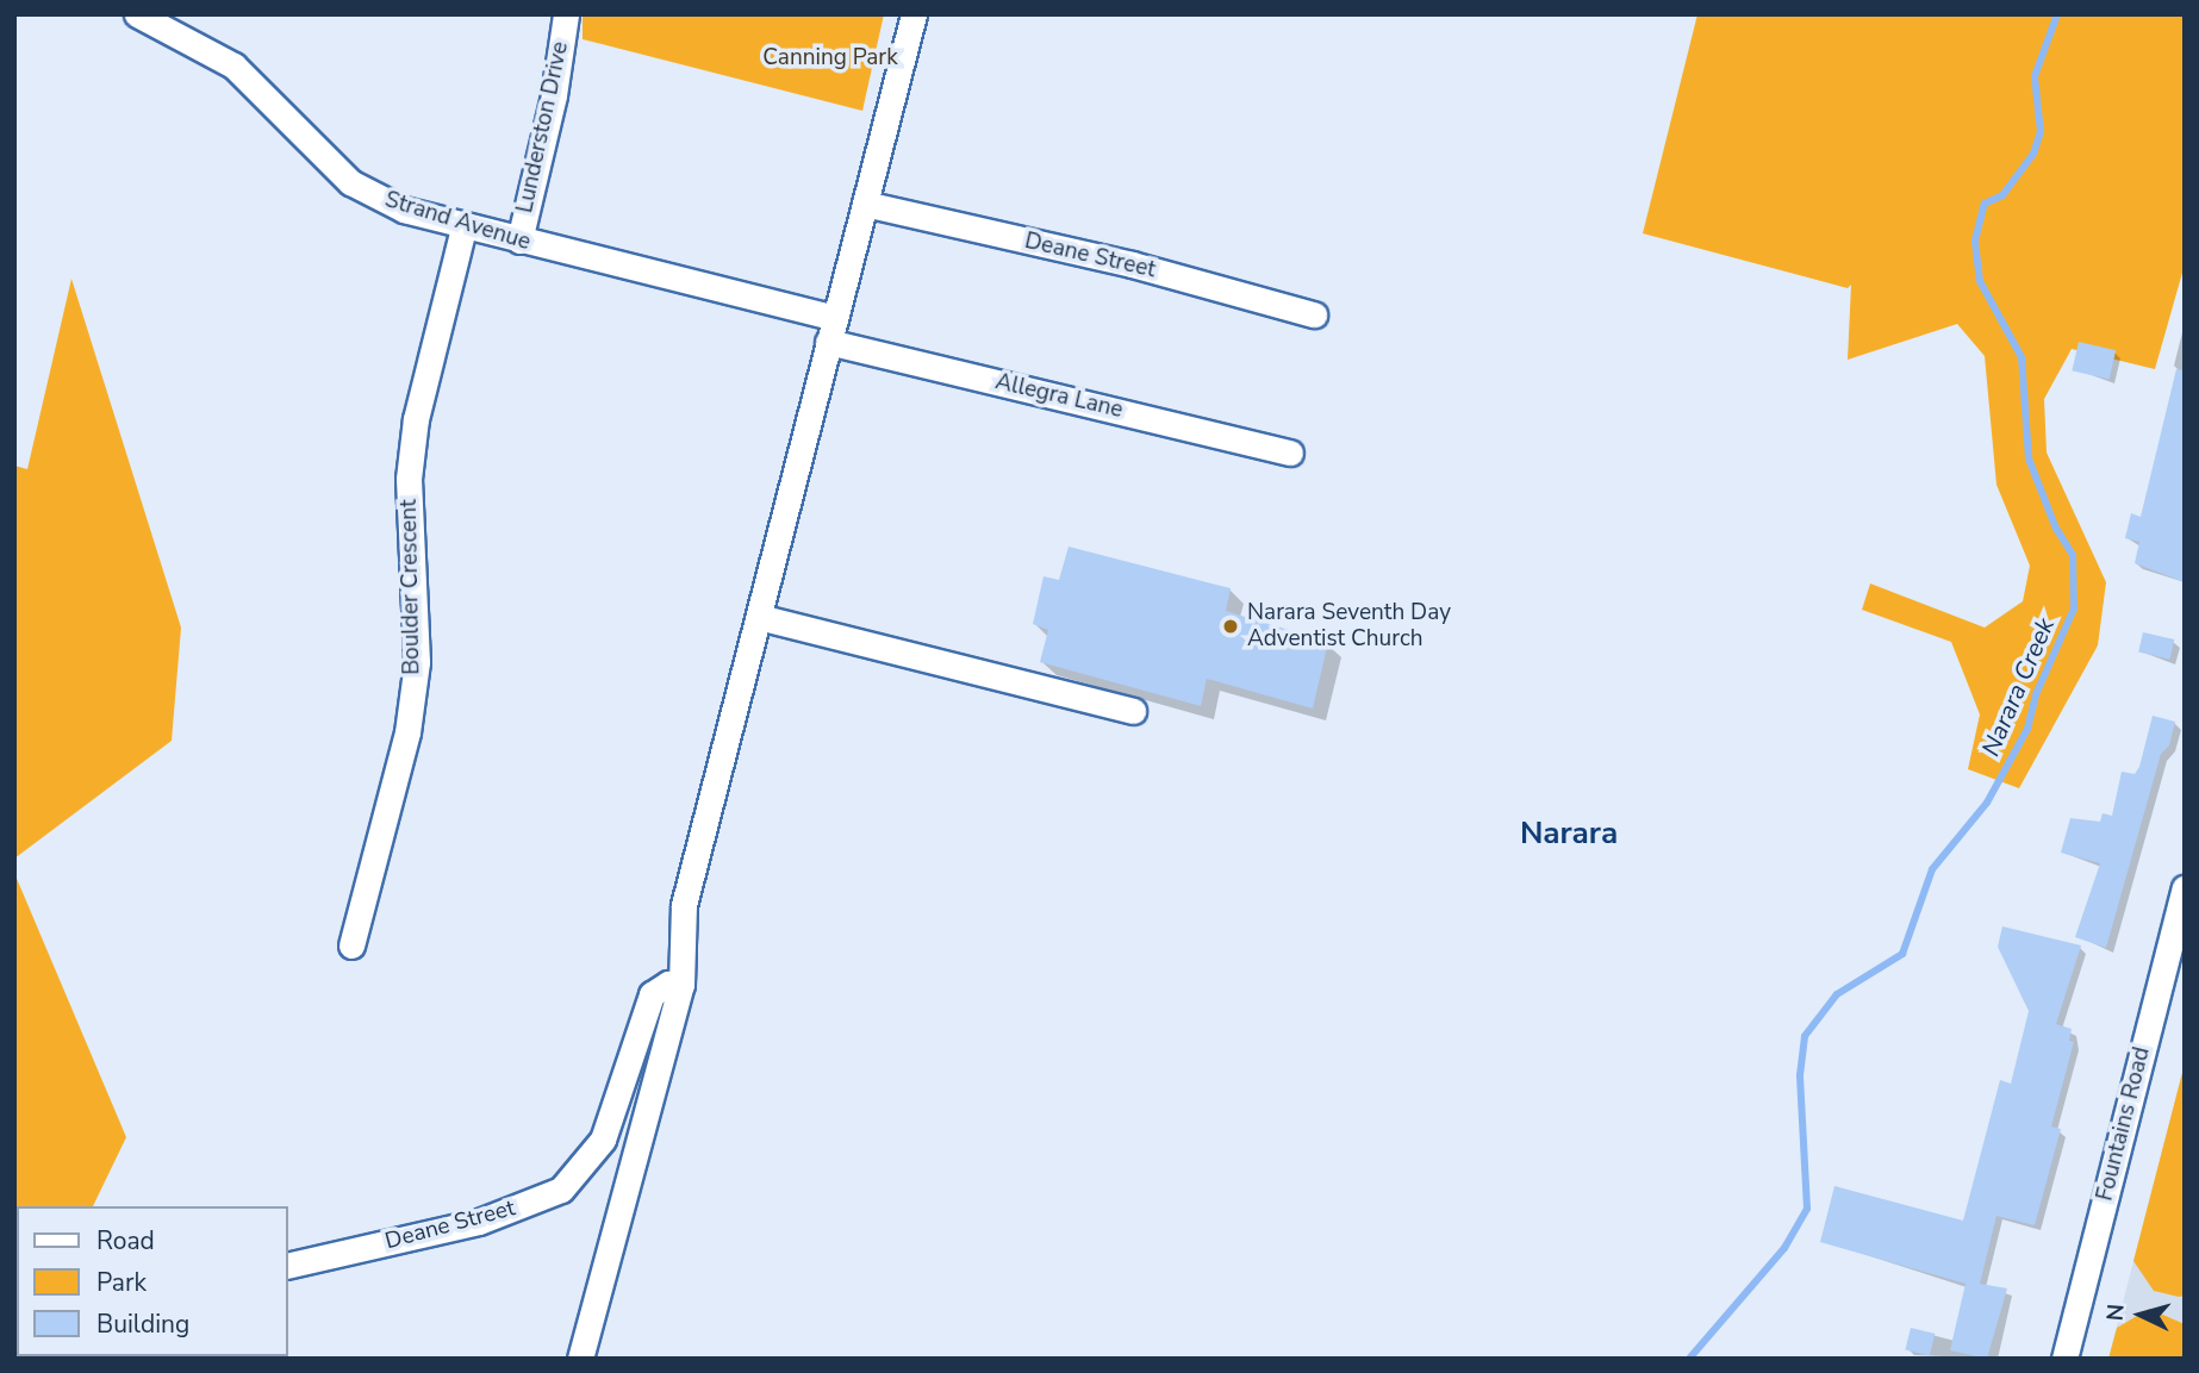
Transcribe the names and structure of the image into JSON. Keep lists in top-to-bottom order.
{
  "streets": {
    "street": [
      "Lunderston Drive",
      "Strand Avenue",
      "Deane Street",
      "Allegra Lane",
      "Boulder Crescent",
      "Fountains Road"
    ]
  },
  "crossings": [
    ["Lunderston Drive", "Strand Avenue"],
    ["Strand Avenue", "Allegra Lane"],
    ["Strand Avenue", "Boulder Crescent"]
  ],
  "districts": ["Narara"],
  "water": ["Narara Creek"],
  "parks": ["Canning Park"],
  "places": ["Narara Seventh Day Adventist Church"],
  "legend": ["Road", "Park", "Building"],
  "north": "left"
}
